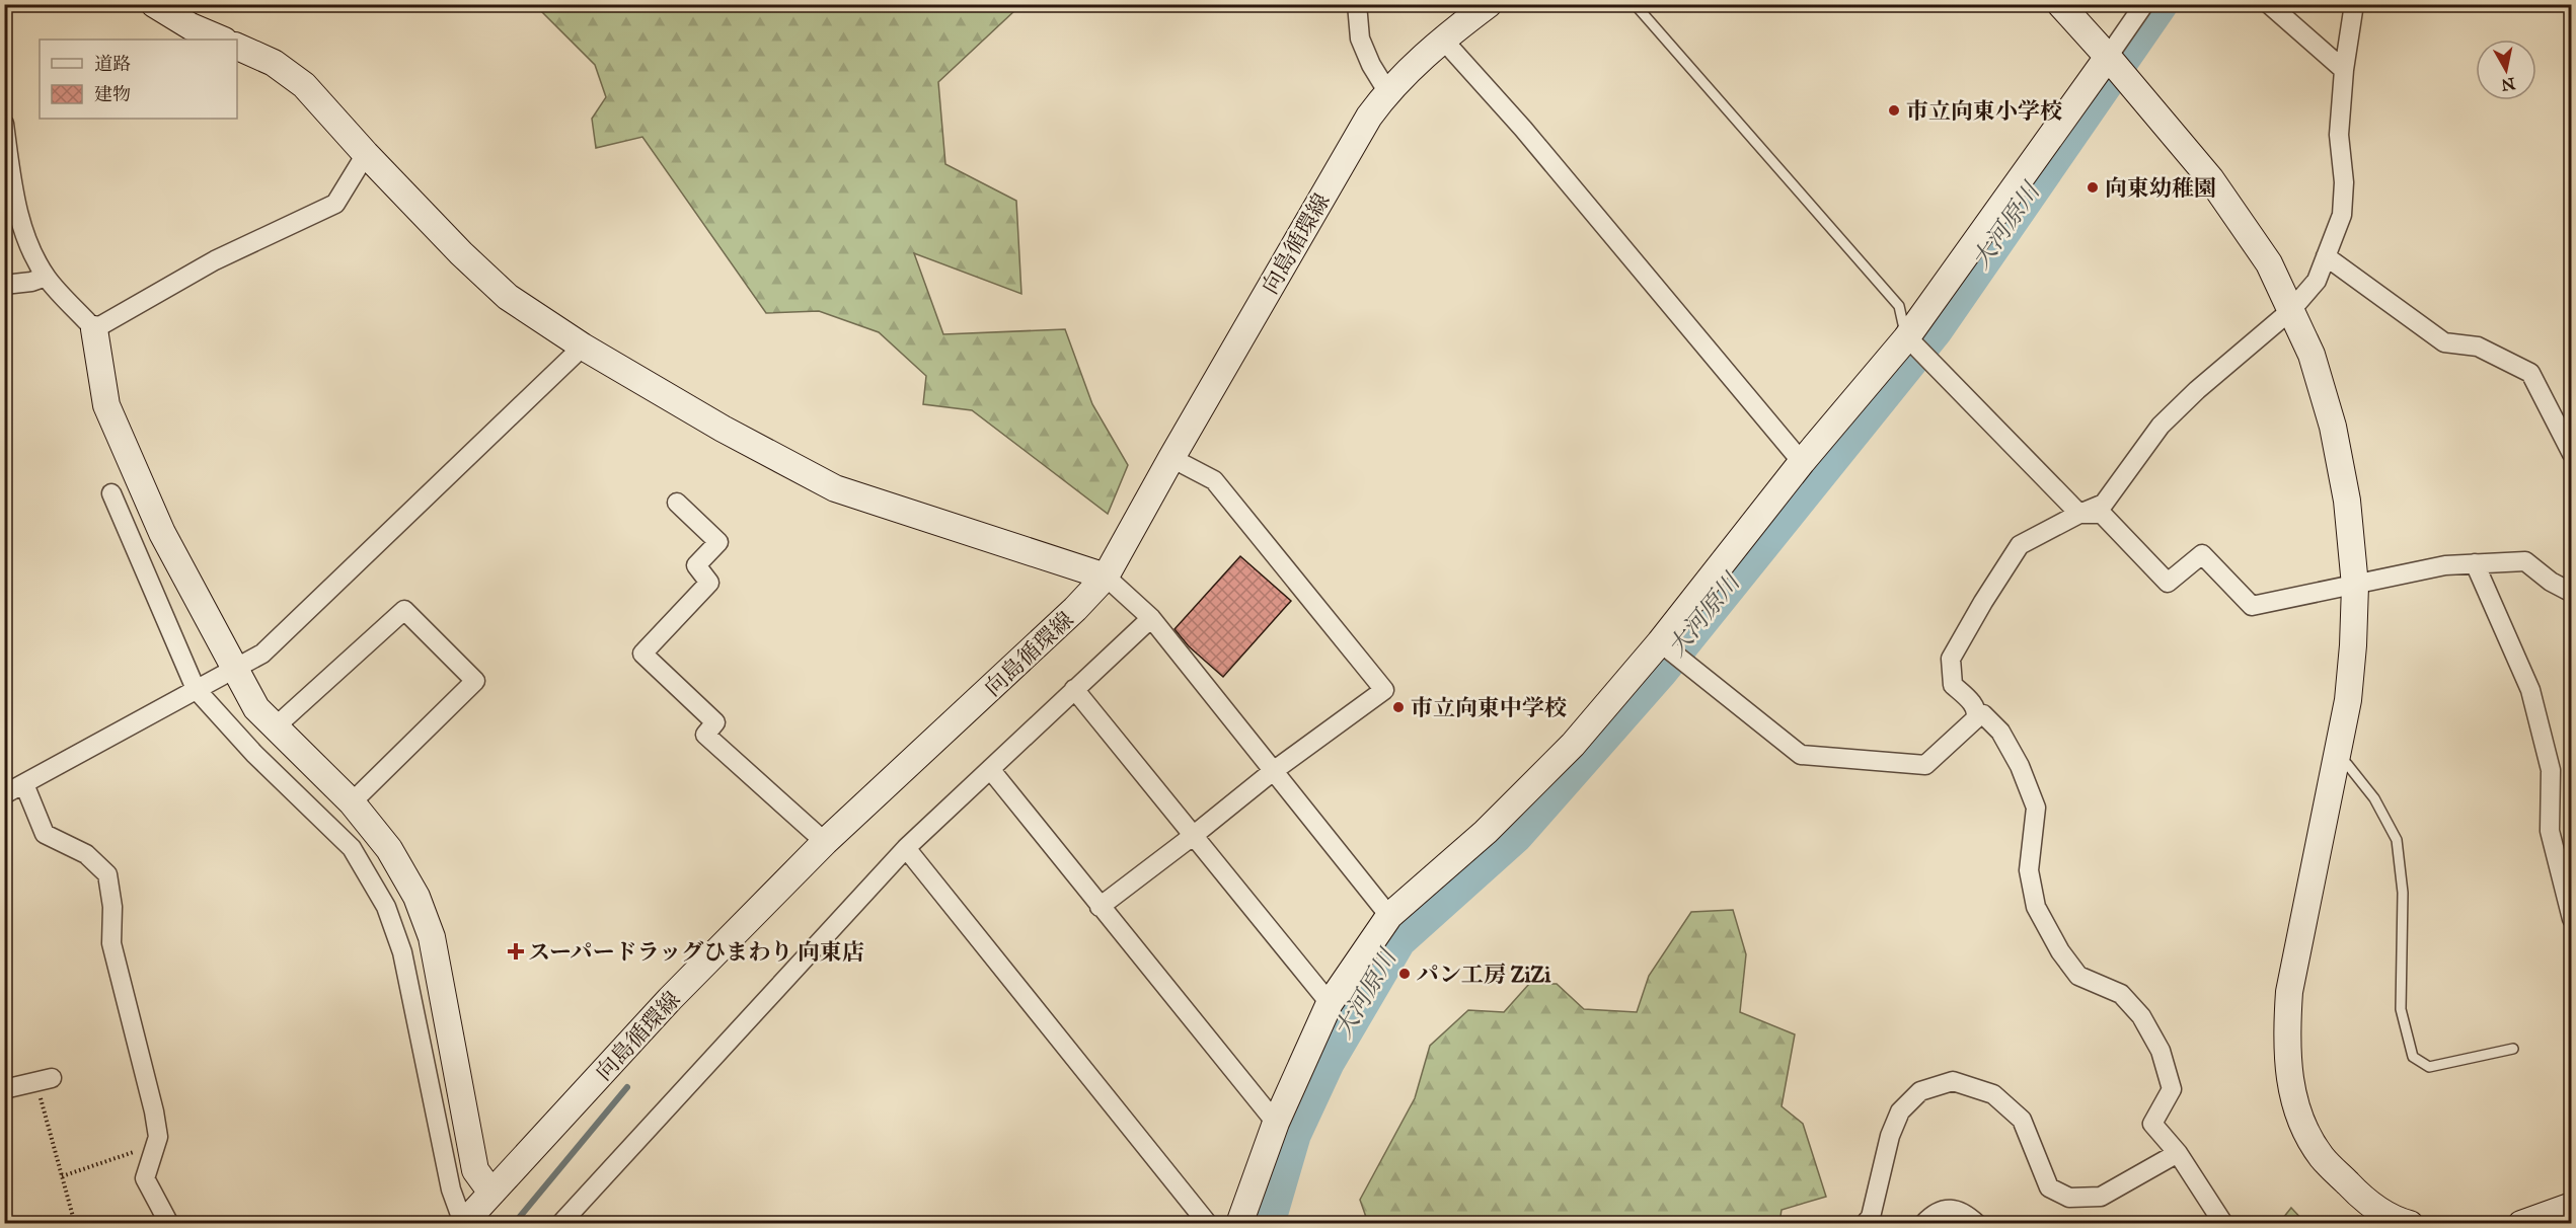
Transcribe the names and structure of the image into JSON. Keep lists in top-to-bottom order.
{
  "streets": {
    "street": ["向島循環線"]
  },
  "water": ["大河原川"],
  "places": {
    "other": [
      "市立向東小学校",
      "向東幼稚園",
      "市立向東中学校",
      "パン工房 ZiZi"
    ],
    "health": ["スーパードラッグひまわり 向東店"]
  },
  "legend": ["道路", "建物"],
  "north": "bottom"
}
